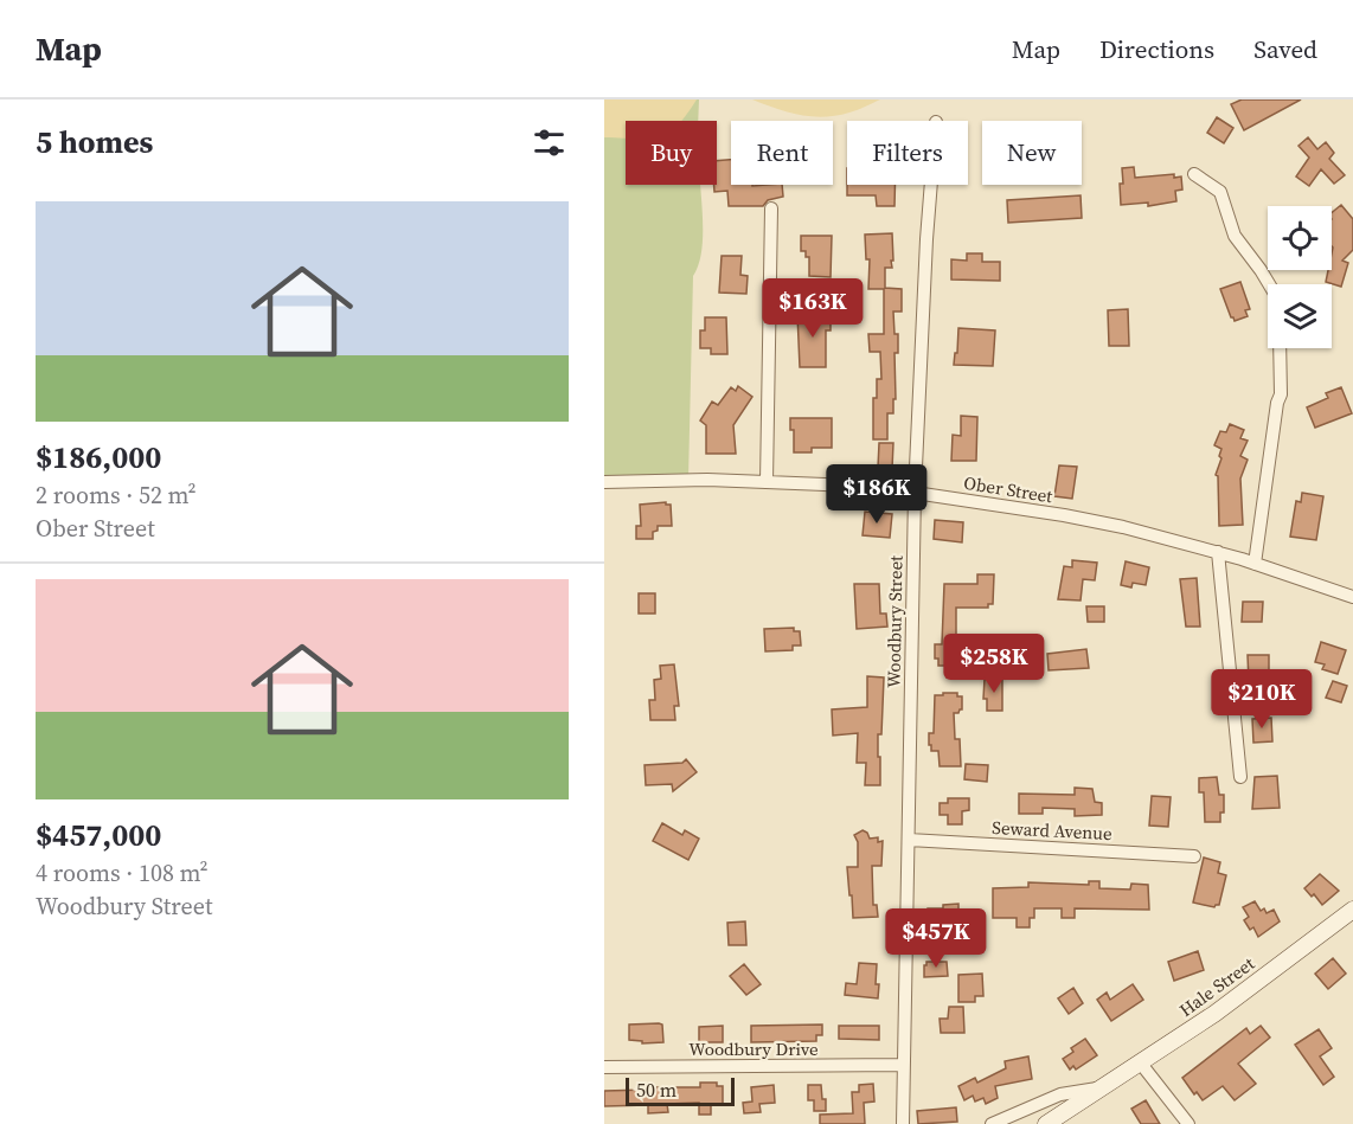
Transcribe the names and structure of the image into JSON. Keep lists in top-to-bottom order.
{
  "streets": {
    "main road": ["Hale Street"],
    "street": [
      "Ober Street",
      "Woodbury Street",
      "Seward Avenue",
      "Woodbury Drive"
    ]
  },
  "crossings": [
    ["Ober Street", "Woodbury Street"],
    ["Woodbury Street", "Seward Avenue"],
    ["Woodbury Street", "Woodbury Drive"]
  ],
  "scale_bar": "50 m",
  "page": {
    "header": "Map",
    "nav": ["Map", "Directions", "Saved"],
    "heading": "5 homes",
    "chip": [
      "Buy",
      "Rent",
      "Filters",
      "New"
    ],
    "list": [
      {
        "name": "$186,000",
        "note": "2 rooms · 52 m² · Ober Street"
      },
      {
        "name": "$457,000",
        "note": "4 rooms · 108 m² · Woodbury Street"
      }
    ],
    "price": [
      "$163K",
      "$186K",
      "$258K",
      "$210K",
      "$457K"
    ],
    "scale": "50 m"
  }
}
